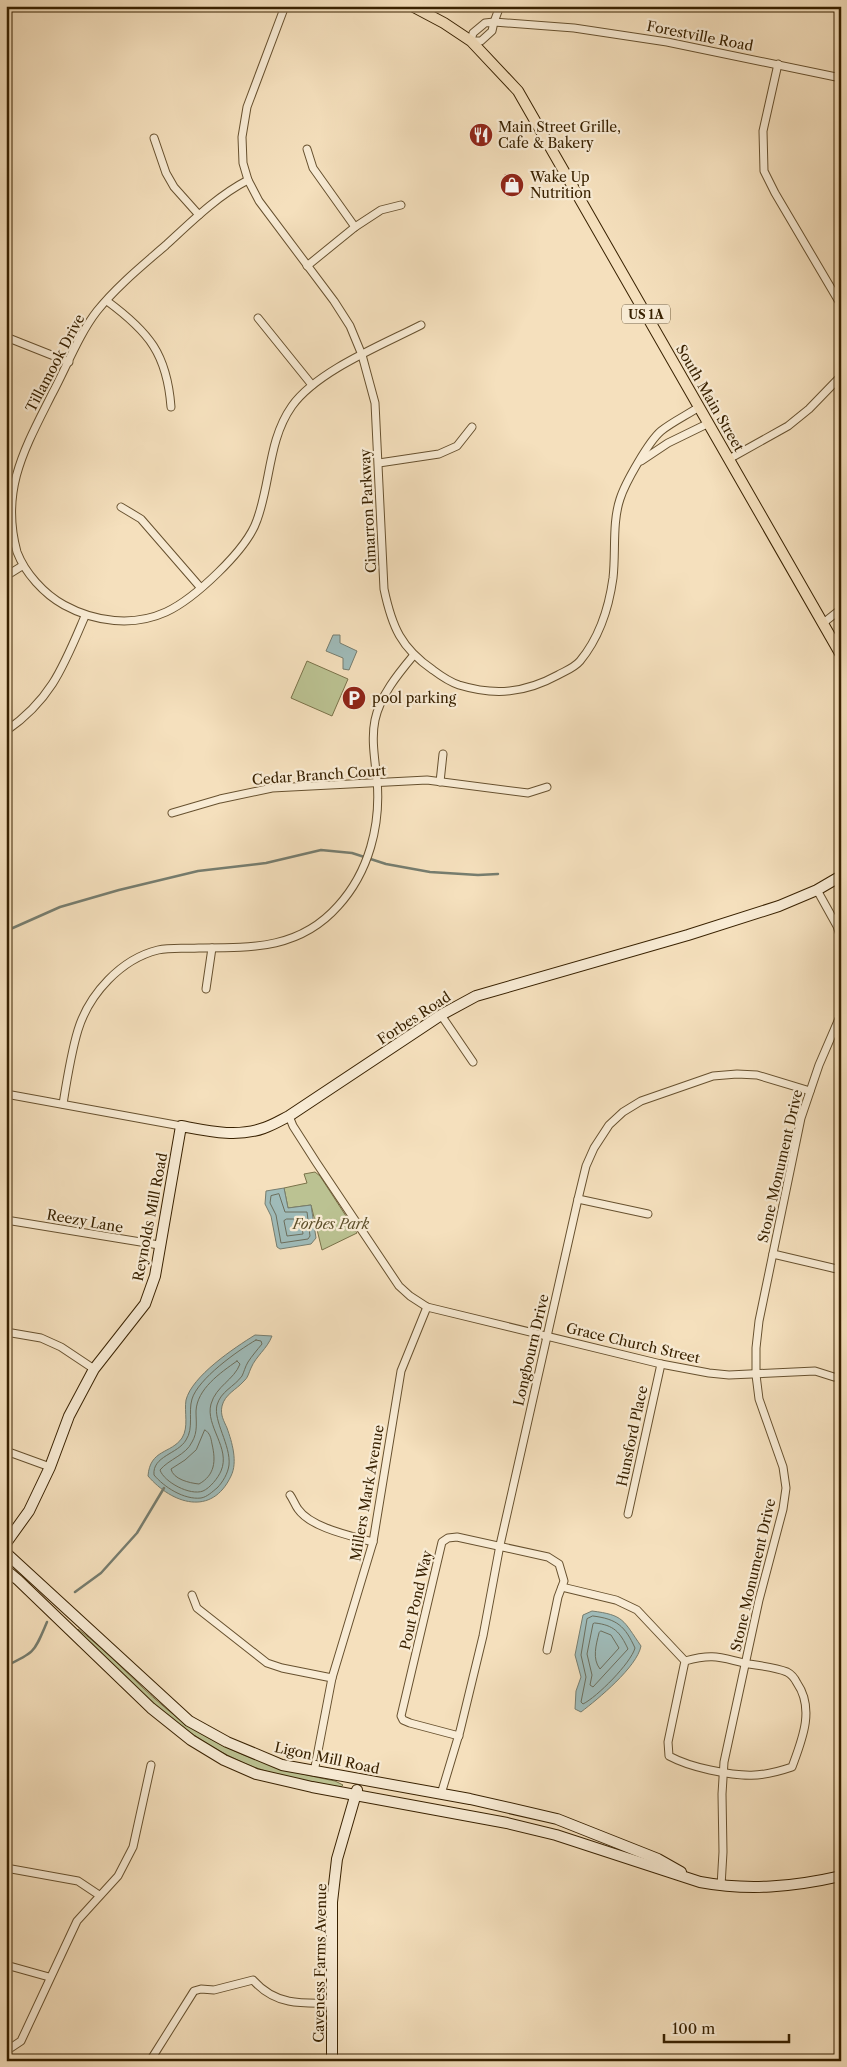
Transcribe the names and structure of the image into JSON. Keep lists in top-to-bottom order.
{
  "streets": {
    "main road": [
      "US 1A",
      "South Main Street",
      "Forbes Road",
      "Reynolds Mill Road",
      "Ligon Mill Road",
      "Caveness Farms Avenue"
    ],
    "street": [
      "Forestville Road",
      "Tillamook Drive",
      "Cimarron Parkway",
      "Cedar Branch Court",
      "Stone Monument Drive",
      "Reezy Lane",
      "Grace Church Street",
      "Longbourn Drive",
      "Hunsford Place",
      "Millers Mark Avenue",
      "Pout Pond Way"
    ]
  },
  "crossings": [
    ["Tillamook Drive", "Cimarron Parkway"],
    ["South Main Street", "Cimarron Parkway"],
    ["Forbes Road", "Reynolds Mill Road"],
    ["Forbes Road", "Grace Church Street"],
    ["Stone Monument Drive", "Grace Church Street"],
    ["Stone Monument Drive", "Longbourn Drive"],
    ["Stone Monument Drive", "Ligon Mill Road"],
    ["Reynolds Mill Road", "Reezy Lane"],
    ["Grace Church Street", "Longbourn Drive"],
    ["Grace Church Street", "Hunsford Place"],
    ["Grace Church Street", "Millers Mark Avenue"],
    ["Longbourn Drive", "Pout Pond Way"],
    ["Longbourn Drive", "Ligon Mill Road"],
    ["Millers Mark Avenue", "Ligon Mill Road"],
    ["Ligon Mill Road", "Caveness Farms Avenue"]
  ],
  "parks": ["Forbes Park"],
  "places": {
    "restaurant": ["Main Street Grille, Cafe & Bakery"],
    "shop": ["Wake Up Nutrition"],
    "parking": ["pool parking"]
  },
  "scale_bar": "100 m"
}
